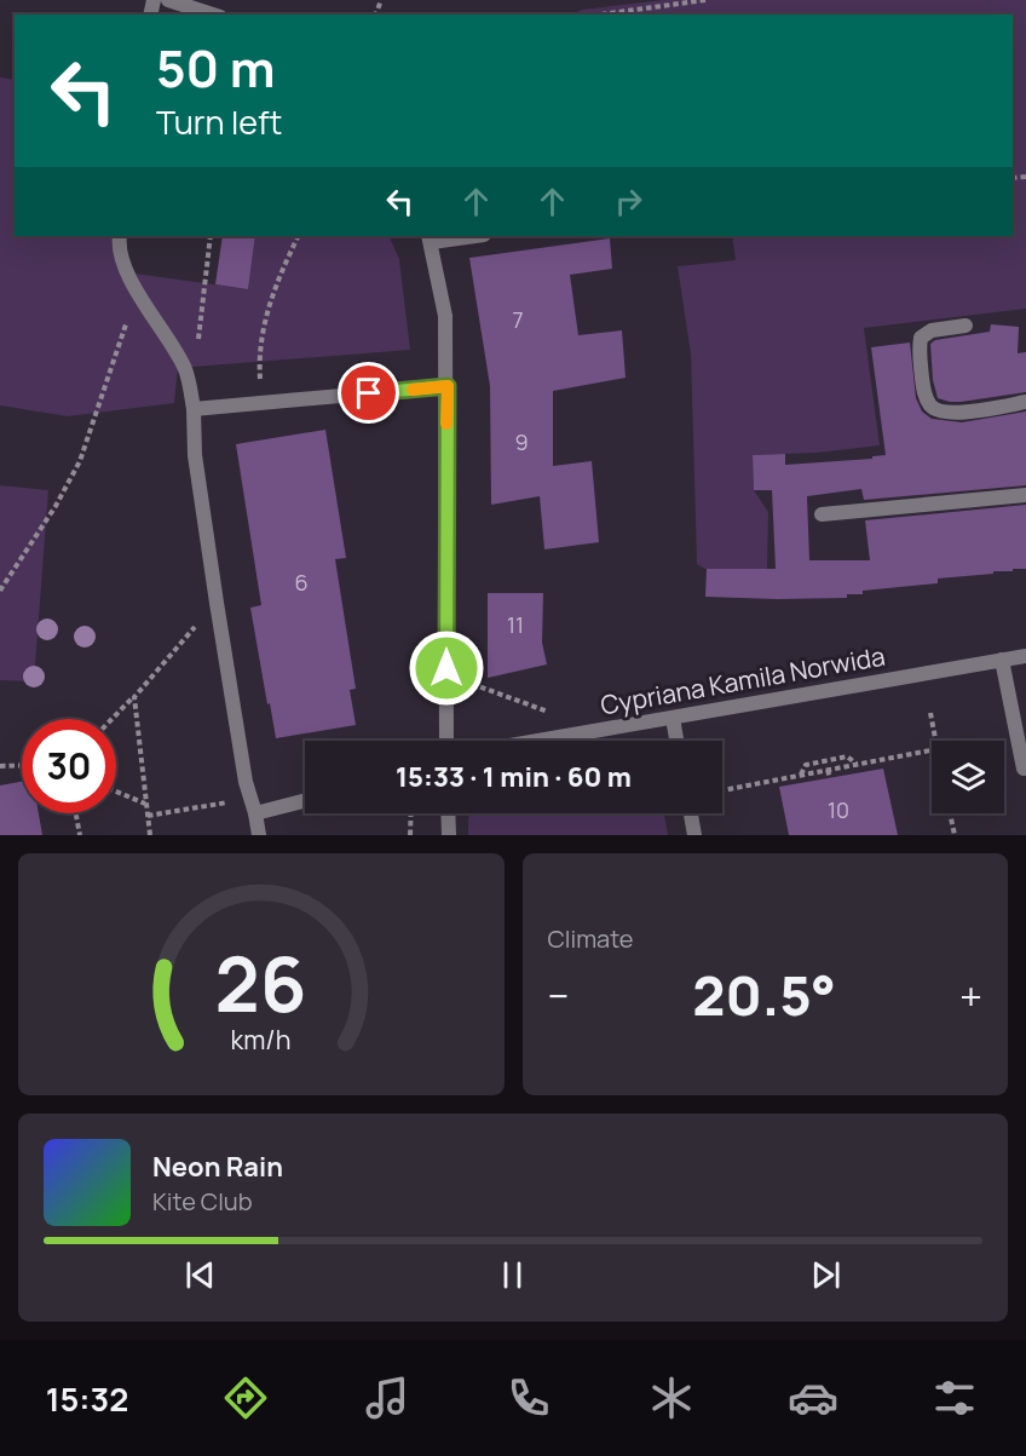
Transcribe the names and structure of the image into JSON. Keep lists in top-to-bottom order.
{
  "streets": {
    "street": ["Cypriana Kamila Norwida"]
  },
  "house_numbers": [
    "7",
    "9",
    "6",
    "11",
    "10"
  ],
  "page": {
    "turn": ["50 m", "Turn left"],
    "limit": "30",
    "trip": "15:33 · 1 min · 60 m",
    "tile": "Climate",
    "heat": ["−", "20.5°", "+"],
    "song": ["Neon Rain", "Kite Club"],
    "tabs": "15:32",
    "gauge": ["26", "km/h"]
  }
}
